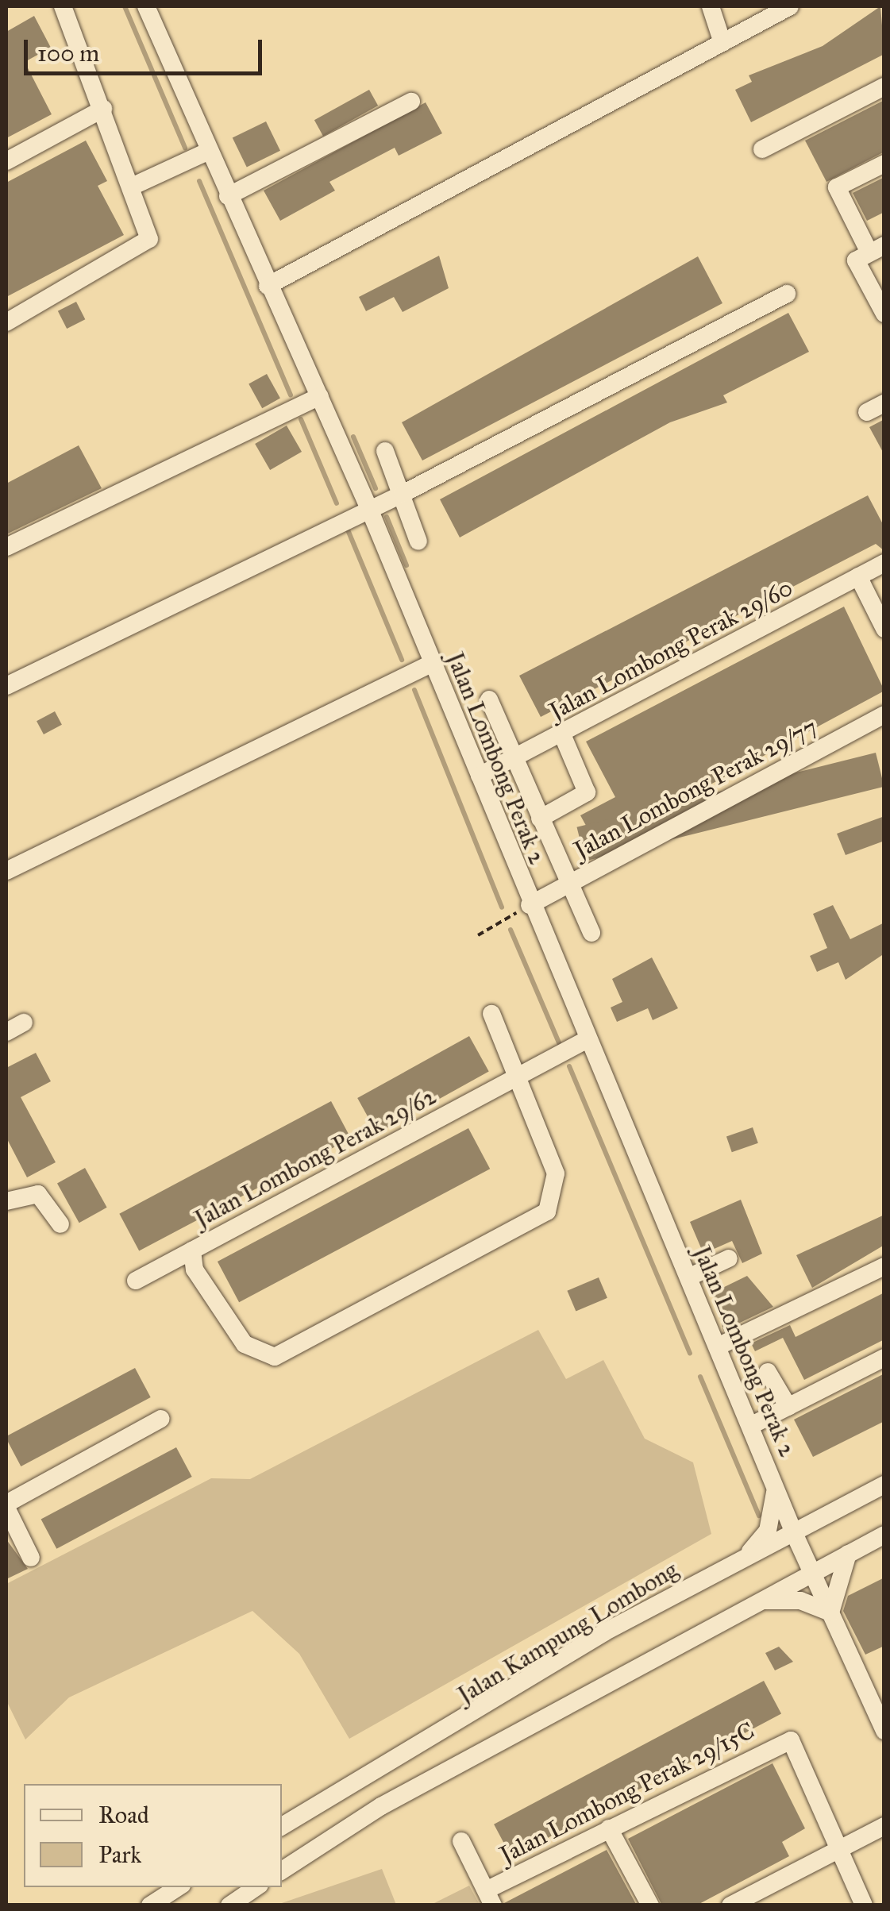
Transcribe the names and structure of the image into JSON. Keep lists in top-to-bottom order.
{
  "streets": {
    "street": [
      "Jalan Lombong Perak 29/60",
      "Jalan Lombong Perak 2",
      "Jalan Lombong Perak 29/77",
      "Jalan Lombong Perak 29/62",
      "Jalan Kampung Lombong",
      "Jalan Lombong Perak 29/15C"
    ]
  },
  "crossings": [
    ["Jalan Lombong Perak 29/60", "Jalan Lombong Perak 2"],
    ["Jalan Lombong Perak 2", "Jalan Lombong Perak 29/77"],
    ["Jalan Lombong Perak 2", "Jalan Lombong Perak 29/62"],
    ["Jalan Lombong Perak 2", "Jalan Kampung Lombong"]
  ],
  "legend": ["Road", "Park"],
  "scale_bar": "100 m"
}
